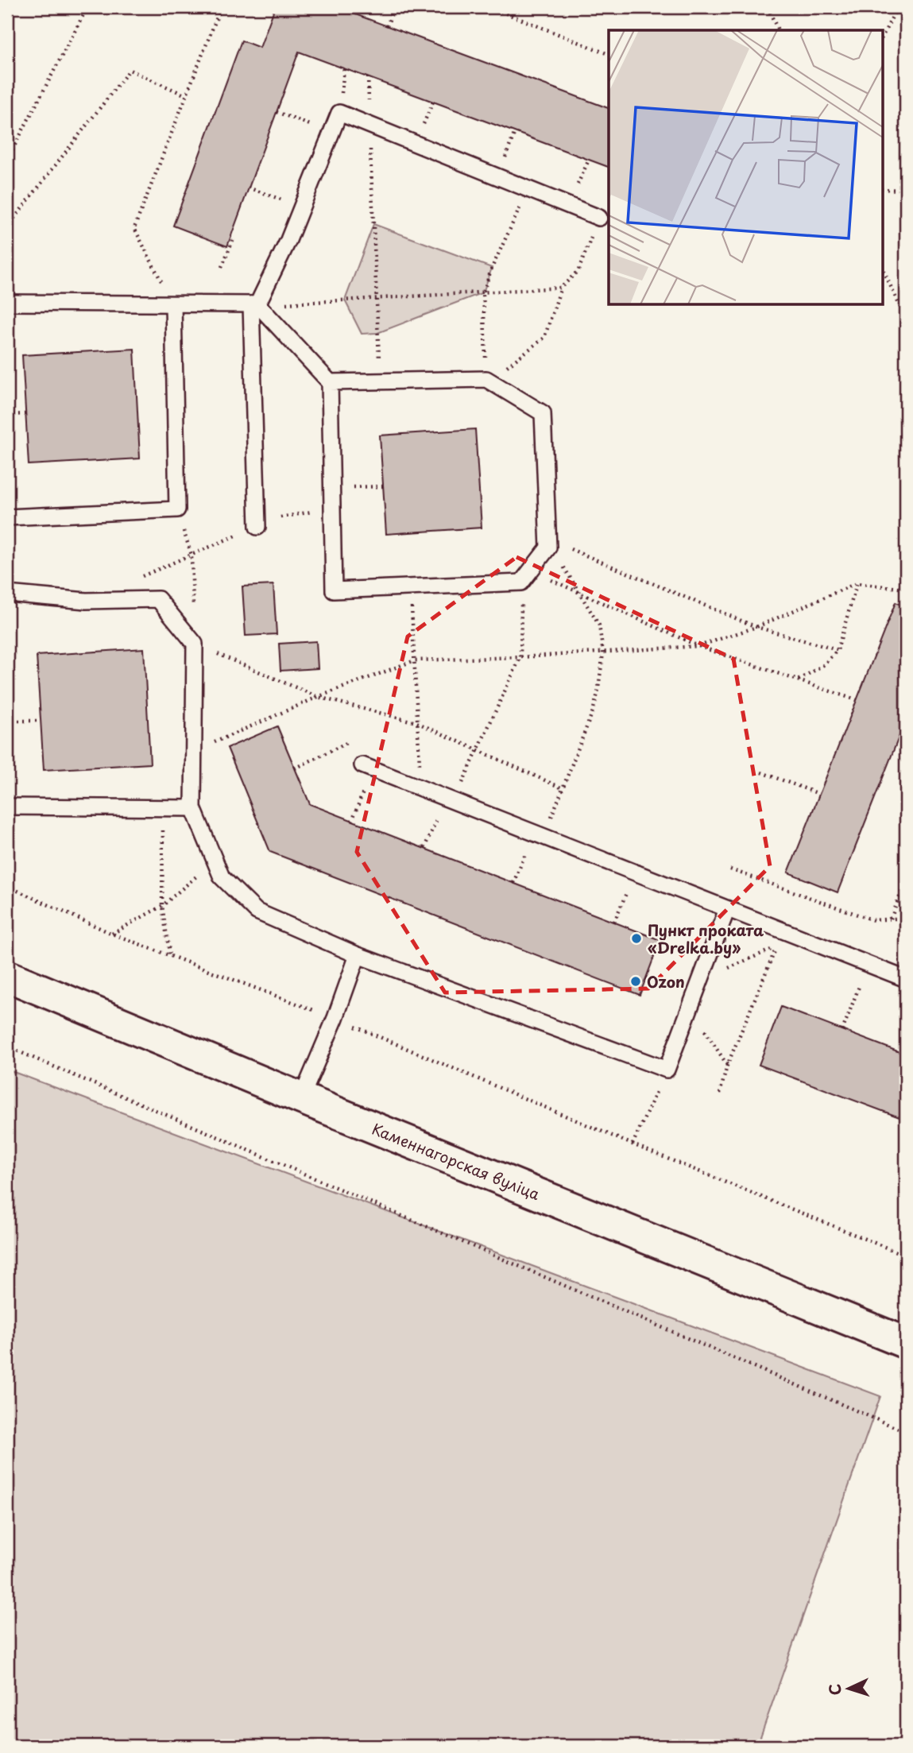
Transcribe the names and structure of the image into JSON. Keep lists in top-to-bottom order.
{
  "streets": {
    "main road": ["Каменнагорская вуліца"]
  },
  "places": ["Пункт проката «Drelka.by»", "Ozon"],
  "north": "left"
}
